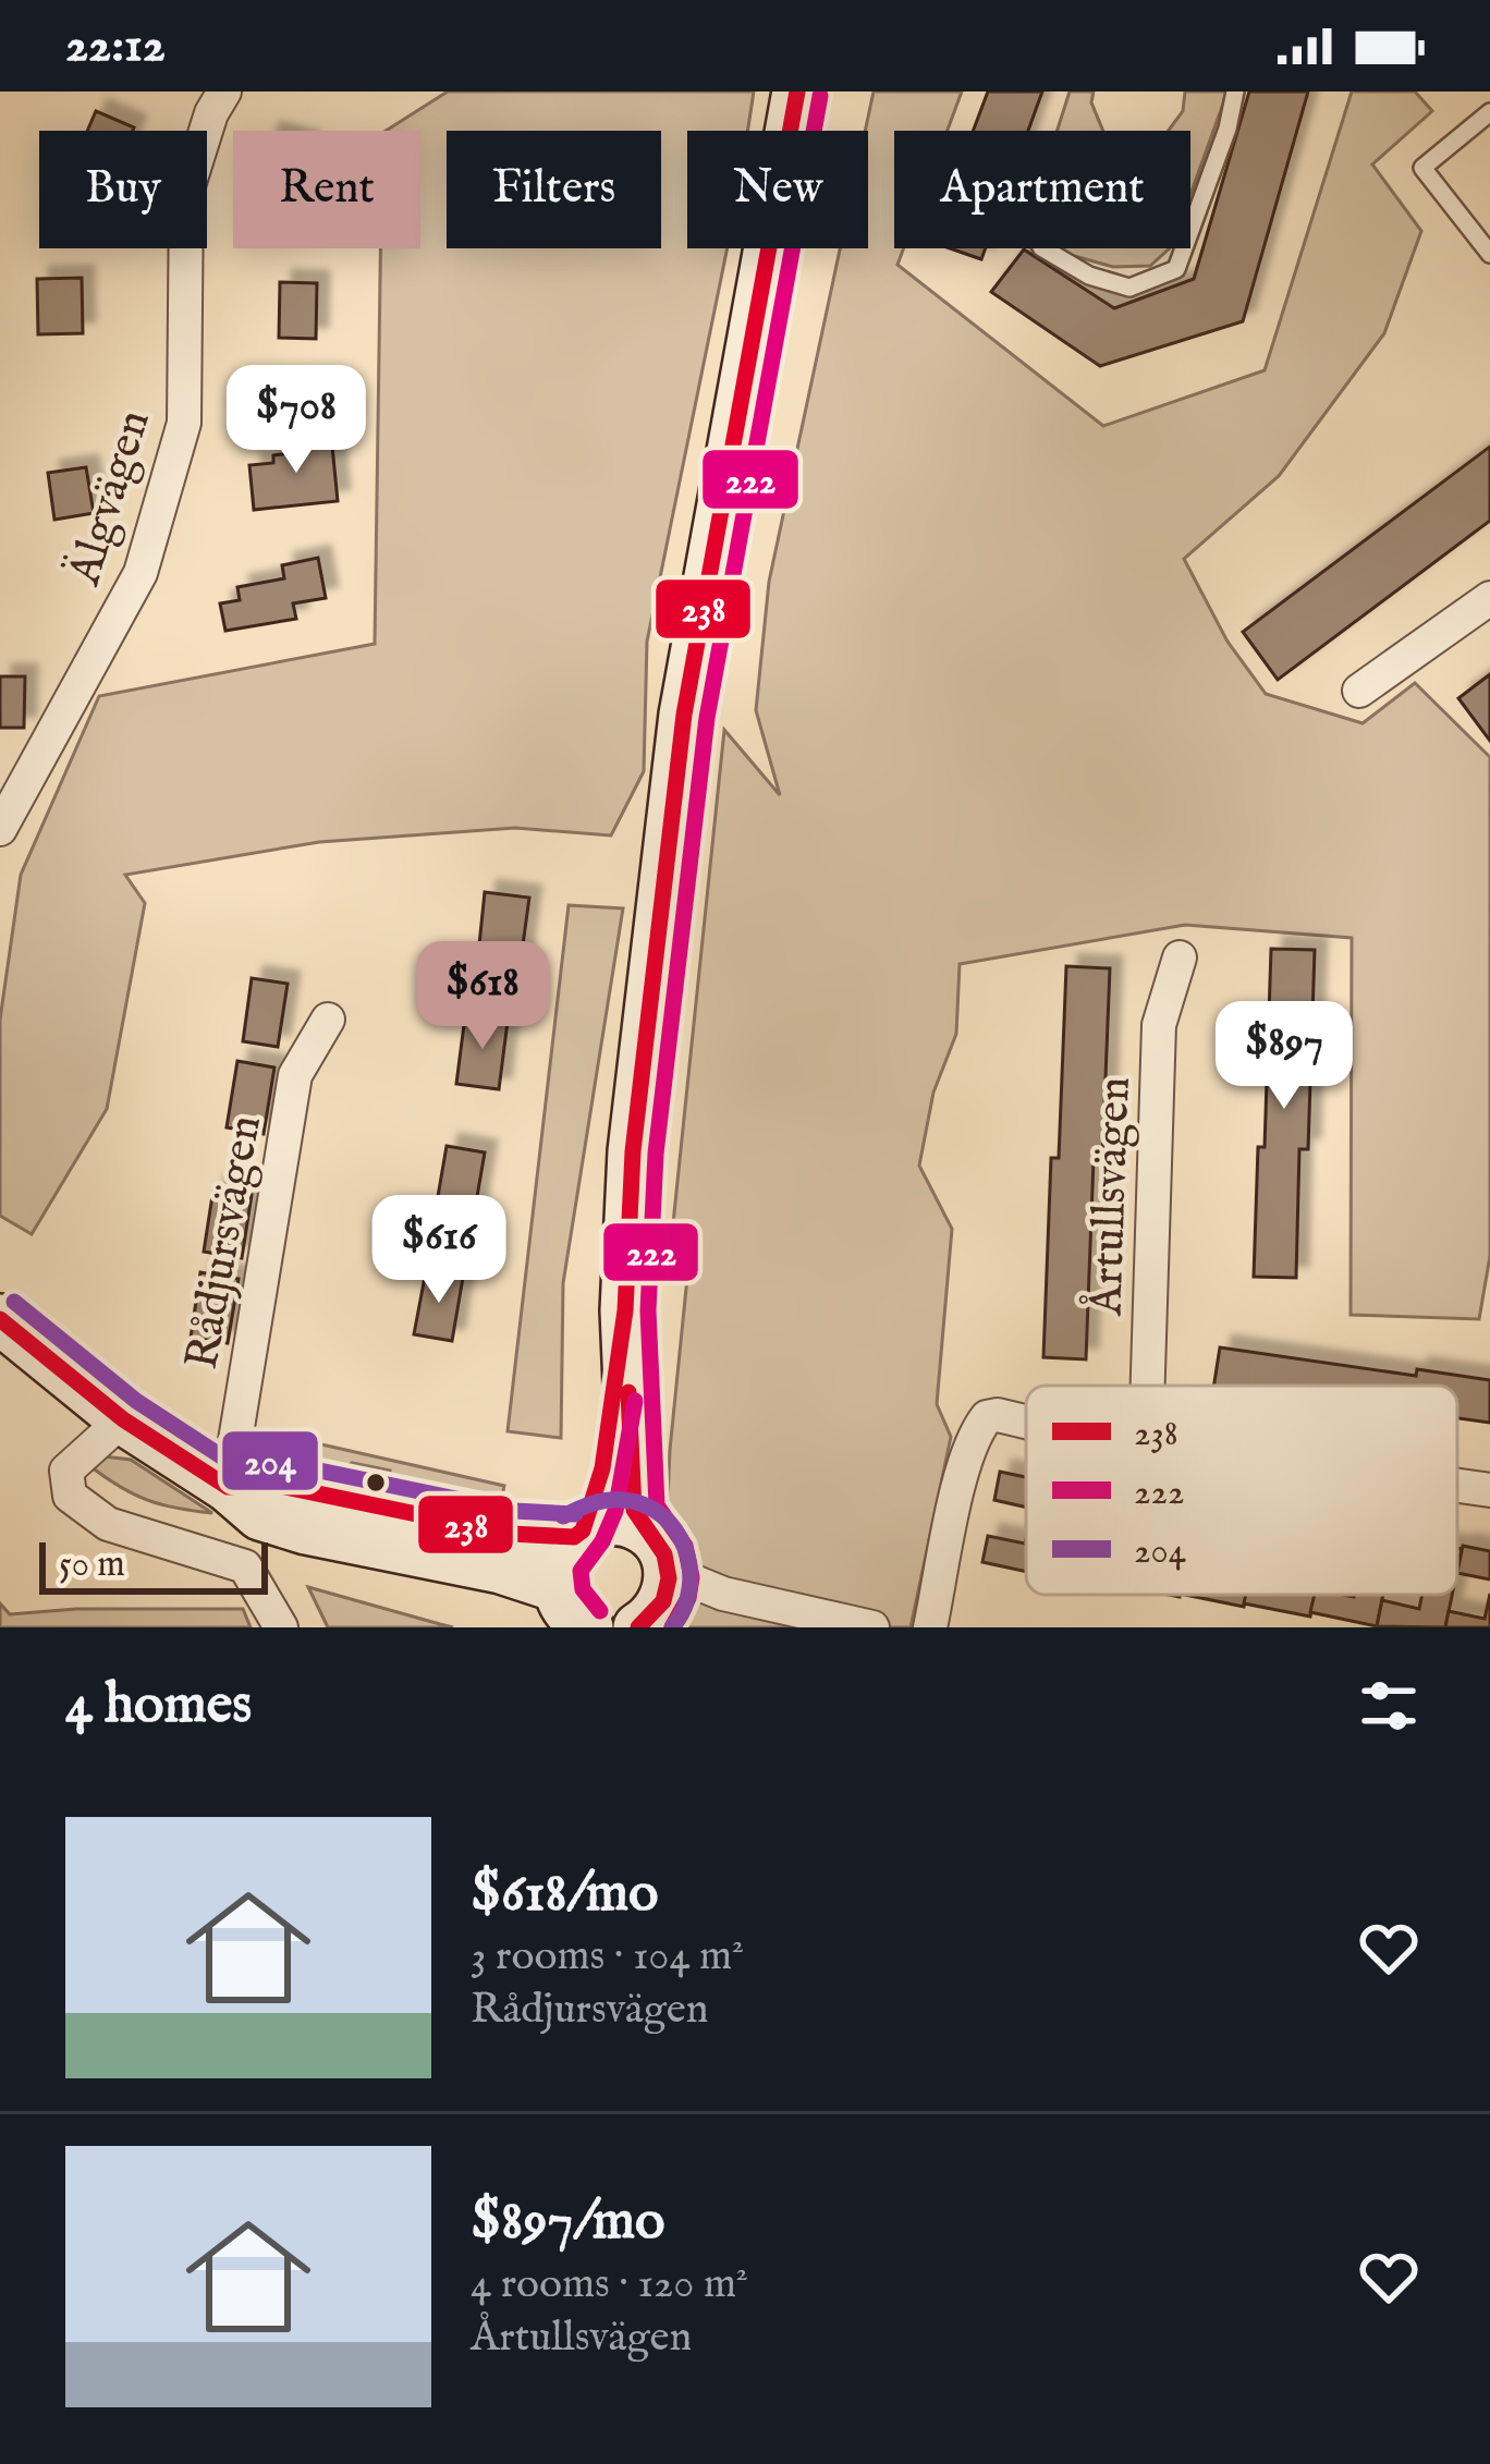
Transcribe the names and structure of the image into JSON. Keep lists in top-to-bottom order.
{
  "streets": {
    "street": ["Älgvägen", "Årtullsvägen", "Rådjursvägen"]
  },
  "lines": ["transit line 238", "transit line 222", "transit line 204"],
  "legend": ["238", "222", "204"],
  "scale_bar": "50 m",
  "page": {
    "status": "22:12",
    "chip": [
      "Buy",
      "Rent",
      "Filters",
      "New",
      "Apartment"
    ],
    "price": [
      "$708",
      "$618",
      "$897",
      "$616"
    ],
    "scale": "50 m",
    "heading": "4 homes",
    "list": [
      {
        "name": "$618/mo",
        "note": "3 rooms · 104 m² · Rådjursvägen"
      },
      {
        "name": "$897/mo",
        "note": "4 rooms · 120 m² · Årtullsvägen"
      }
    ]
  }
}
